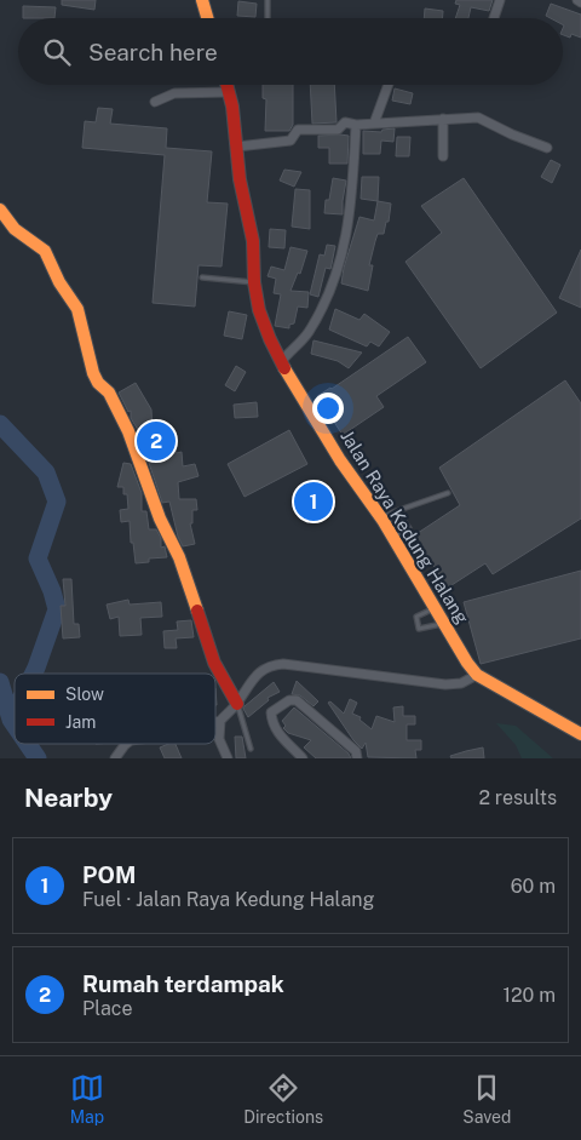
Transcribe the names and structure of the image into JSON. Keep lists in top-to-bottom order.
{
  "streets": {
    "main road": ["Jalan Raya Kedung Halang"]
  },
  "legend": ["Slow", "Jam"],
  "page": {
    "search": "Search here",
    "pins": ["2", "1"],
    "heading": ["Nearby", "2 results"],
    "list": [
      {
        "mark": "1",
        "name": "POM",
        "note": "Fuel · Jalan Raya Kedung Halang",
        "value": "60 m"
      },
      {
        "mark": "2",
        "name": "Rumah terdampak",
        "note": "Place",
        "value": "120 m"
      }
    ],
    "nav": ["Map", "Directions", "Saved"]
  }
}
